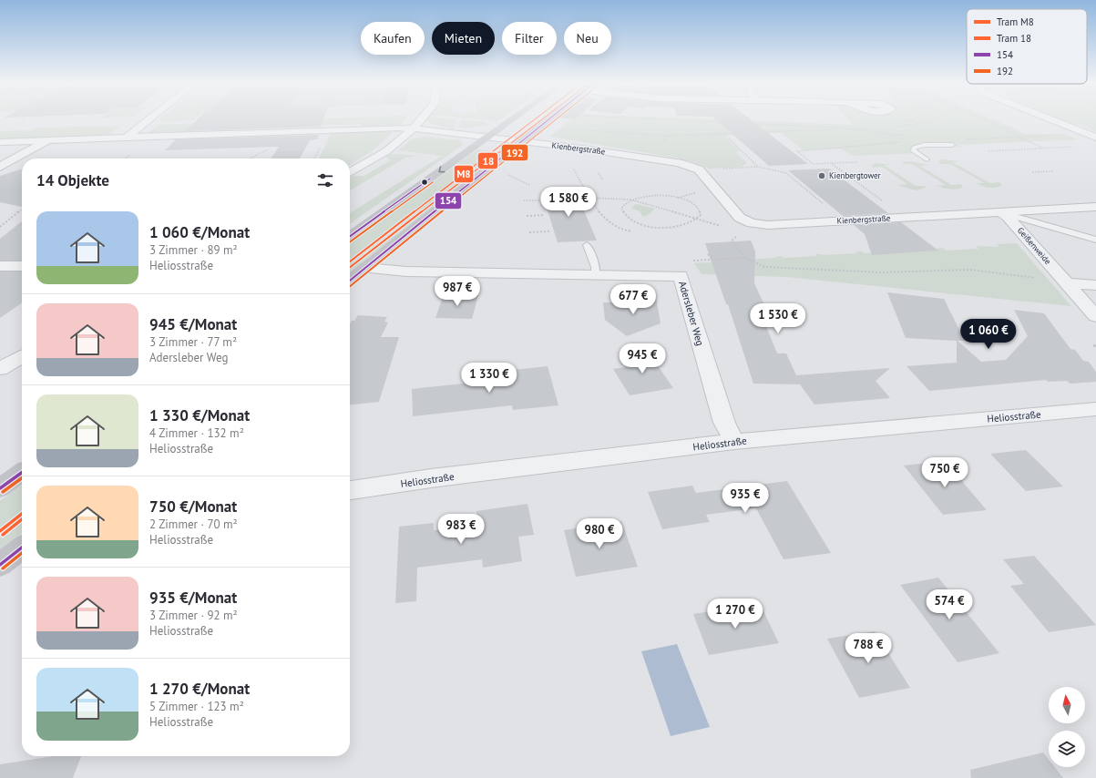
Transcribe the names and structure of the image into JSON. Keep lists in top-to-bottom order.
{
  "streets": {
    "street": [
      "Kienbergstraße",
      "Geißenweide",
      "Adersleber Weg",
      "Heliosstraße"
    ]
  },
  "crossings": [
    ["Kienbergstraße", "Geißenweide"],
    ["Adersleber Weg", "Heliosstraße"]
  ],
  "places": ["Kienbergtower"],
  "lines": [
    "tram line M8",
    "tram line 18",
    "transit line 154",
    "transit line 192"
  ],
  "legend": [
    "Tram M8",
    "Tram 18",
    "154",
    "192"
  ],
  "north": "top",
  "page": {
    "chip": [
      "Kaufen",
      "Mieten",
      "Filter",
      "Neu"
    ],
    "heading": "14 Objekte",
    "price": [
      "1 580 €",
      "987 €",
      "677 €",
      "1 530 €",
      "1 060 €",
      "945 €",
      "1 330 €",
      "750 €",
      "935 €",
      "983 €",
      "980 €",
      "574 €",
      "1 270 €",
      "788 €"
    ],
    "list": [
      {
        "name": "1 060 €/Monat",
        "note": "3 Zimmer · 89 m² · Heliosstraße"
      },
      {
        "name": "945 €/Monat",
        "note": "3 Zimmer · 77 m² · Adersleber Weg"
      },
      {
        "name": "1 330 €/Monat",
        "note": "4 Zimmer · 132 m² · Heliosstraße"
      },
      {
        "name": "750 €/Monat",
        "note": "2 Zimmer · 70 m² · Heliosstraße"
      },
      {
        "name": "935 €/Monat",
        "note": "3 Zimmer · 92 m² · Heliosstraße"
      },
      {
        "name": "1 270 €/Monat",
        "note": "5 Zimmer · 123 m² · Heliosstraße"
      }
    ]
  }
}
